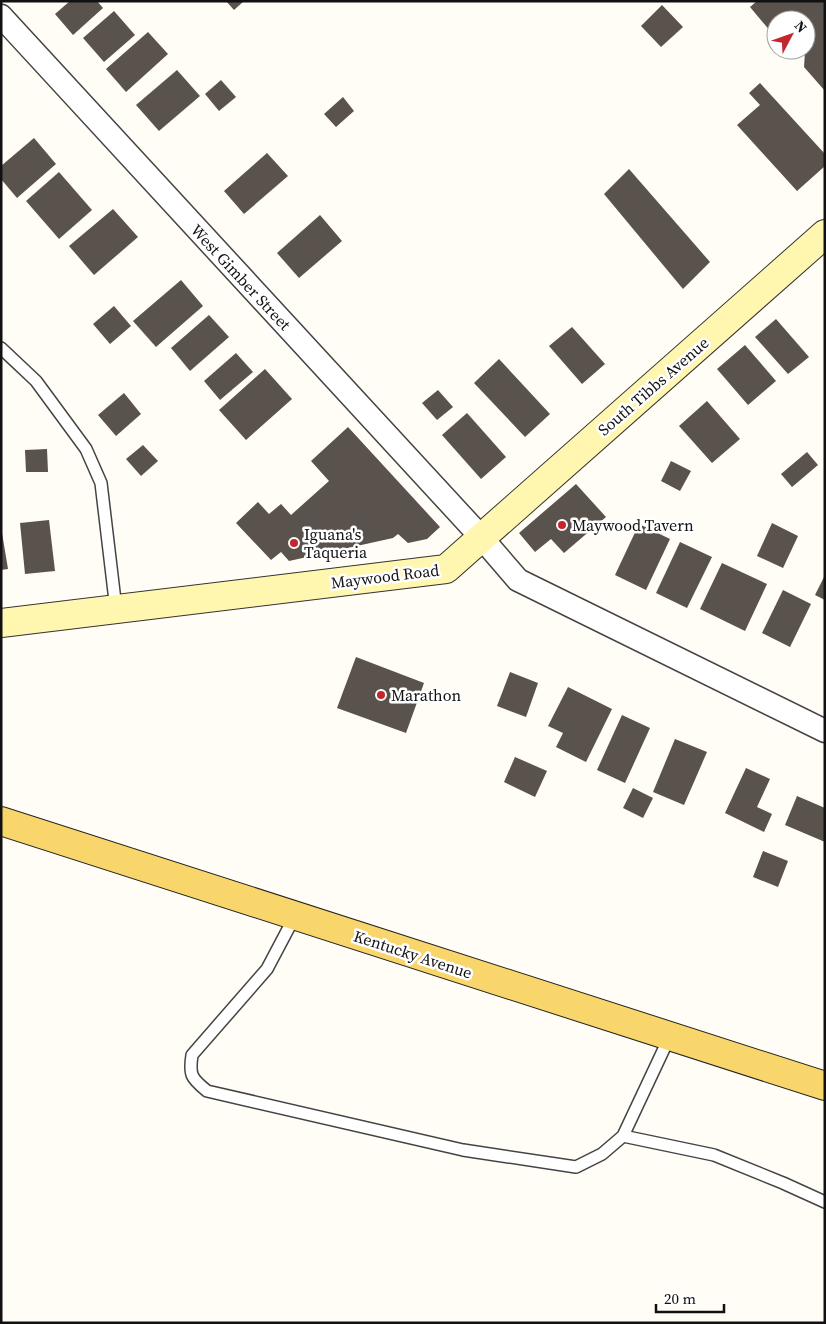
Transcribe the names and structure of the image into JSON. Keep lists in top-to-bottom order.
{
  "streets": {
    "main road": ["South Tibbs Avenue", "Maywood Road", "Kentucky Avenue"],
    "street": ["West Gimber Street"]
  },
  "crossings": [
    ["West Gimber Street", "South Tibbs Avenue"],
    ["West Gimber Street", "Maywood Road"],
    ["South Tibbs Avenue", "Maywood Road"]
  ],
  "places": ["Maywood Tavern", "Iguana's Taqueria", "Marathon"],
  "scale_bar": "20 m",
  "north": "top right"
}
